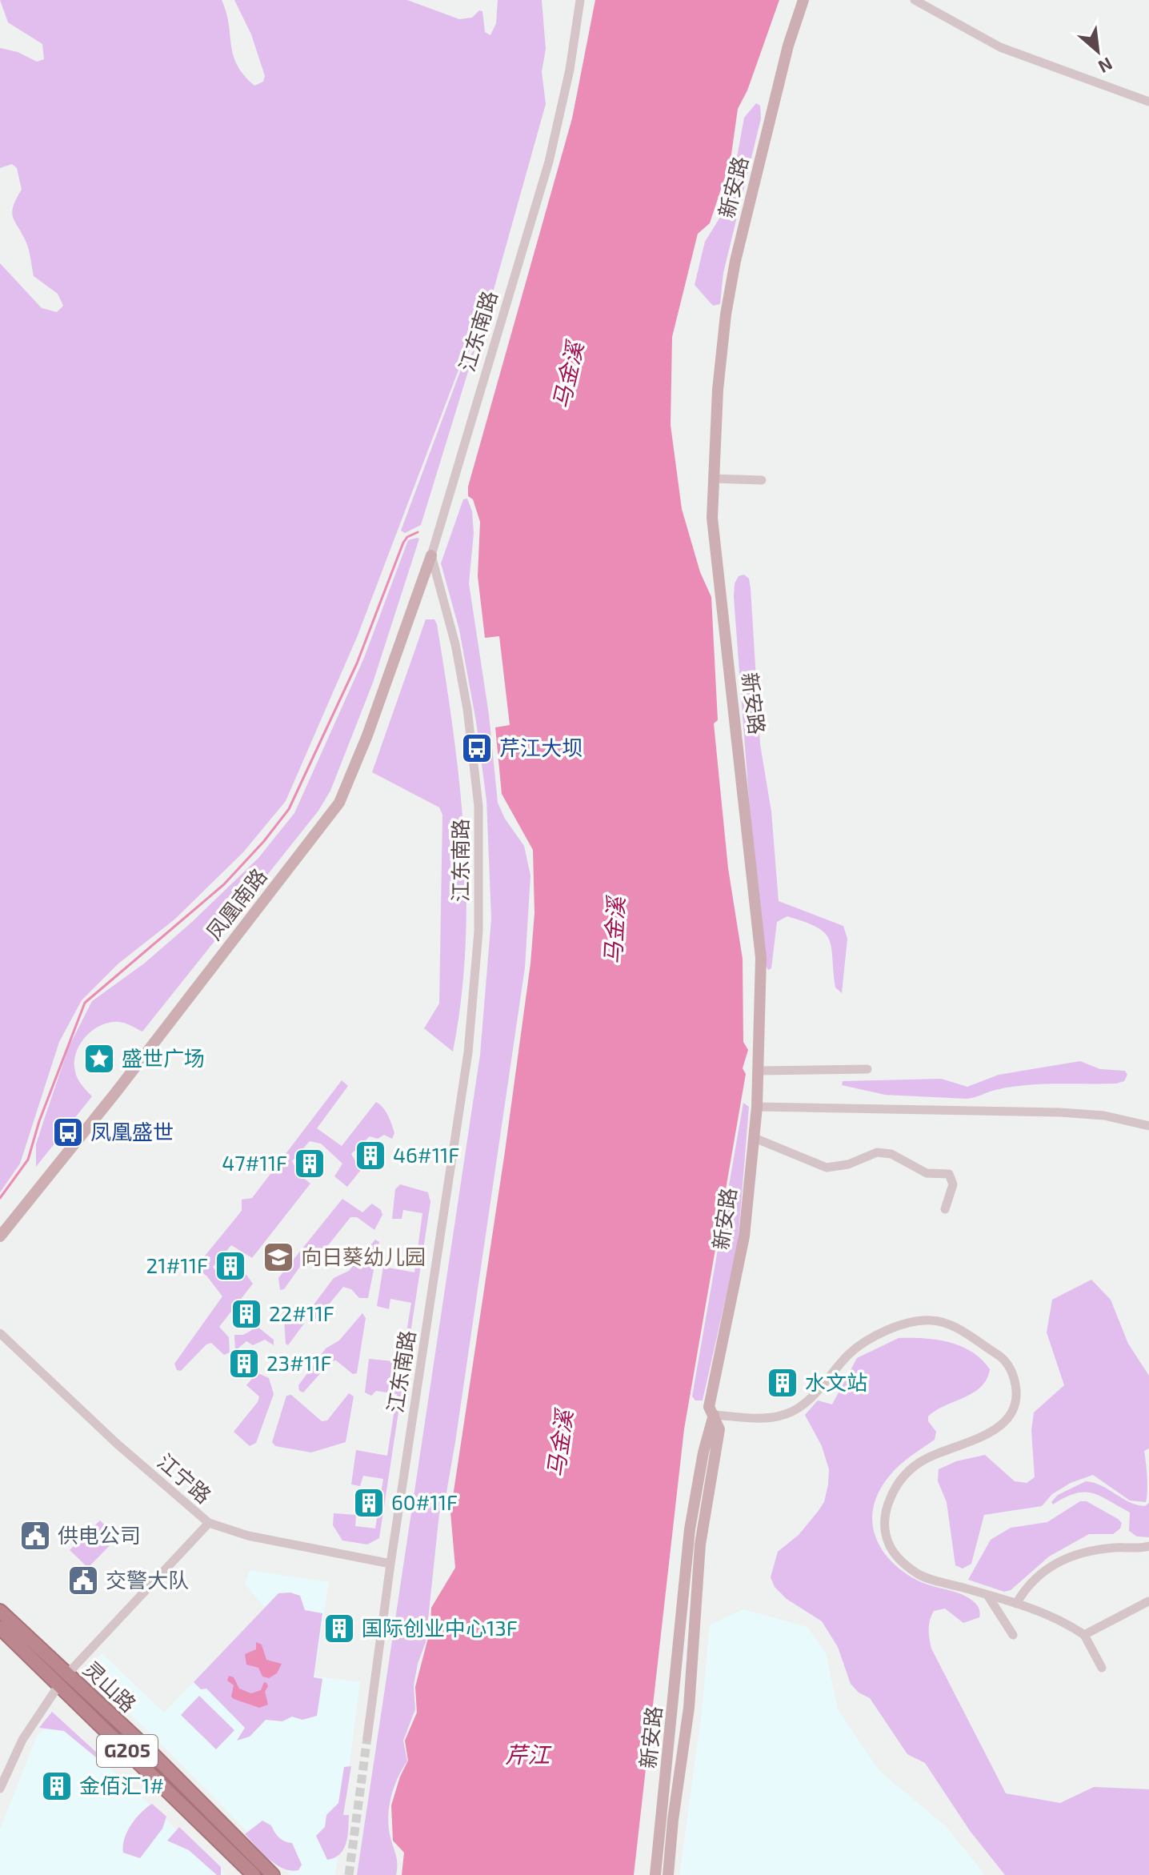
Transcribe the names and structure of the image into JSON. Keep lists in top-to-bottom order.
{
  "streets": {
    "highway": ["灵山路", "G205"],
    "main road": ["新安路", "凤凰南路"],
    "street": ["江东南路", "江宁路"]
  },
  "crossings": [
    ["江东南路", "凤凰南路"],
    ["江东南路", "江宁路"]
  ],
  "water": ["马金溪", "芹江"],
  "places": {
    "bus stop": ["芹江大坝", "凤凰盛世"],
    "place": ["盛世广场"],
    "building": [
      "46#11F",
      "47#11F",
      "21#11F",
      "22#11F",
      "23#11F",
      "水文站",
      "60#11F",
      "国际创业中心13F",
      "金佰汇1#"
    ],
    "school or university": ["向日葵幼儿园"],
    "public building": ["供电公司", "交警大队"]
  },
  "north": "bottom right"
}
